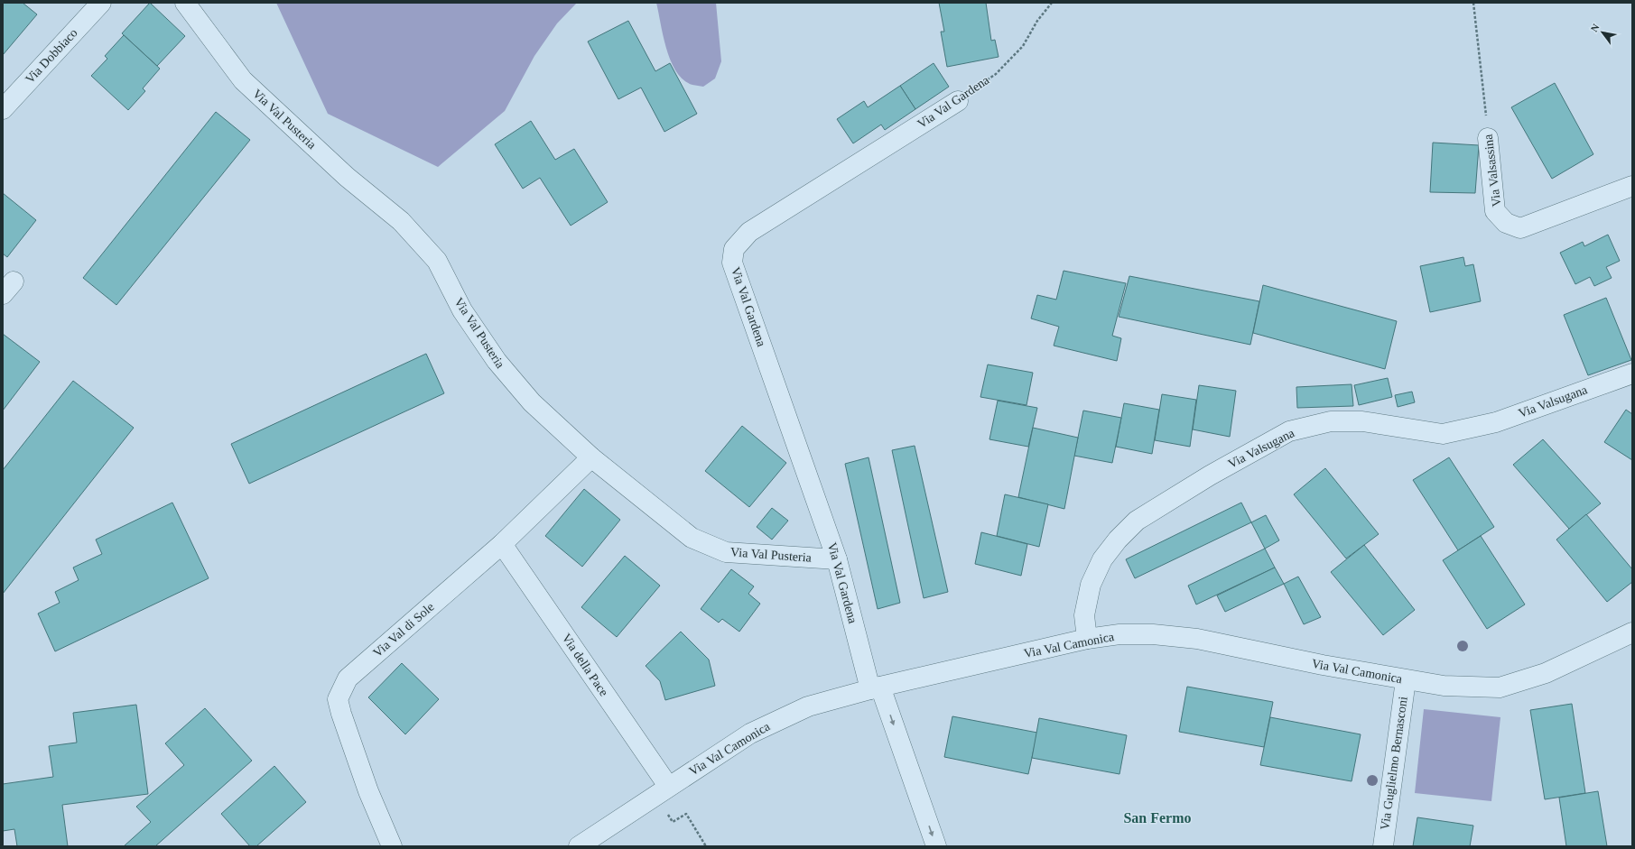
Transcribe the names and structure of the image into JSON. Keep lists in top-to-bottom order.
{
  "streets": {
    "street": [
      "Via Dobbiaco",
      "Via Val Gardena",
      "Via Val Pusteria",
      "Via Valsassina",
      "Via Valsugana",
      "Via Val di Sole",
      "Via Val Camonica",
      "Via della Pace",
      "Via Guglielmo Bernasconi"
    ]
  },
  "crossings": [
    ["Via Val Gardena", "Via Val Pusteria"],
    ["Via Val Gardena", "Via Val Camonica"],
    ["Via Val Pusteria", "Via Val di Sole"],
    ["Via Valsugana", "Via Val Camonica"],
    ["Via Val di Sole", "Via della Pace"],
    ["Via Val Camonica", "Via della Pace"],
    ["Via Val Camonica", "Via Guglielmo Bernasconi"]
  ],
  "districts": ["San Fermo"],
  "north": "top left"
}
